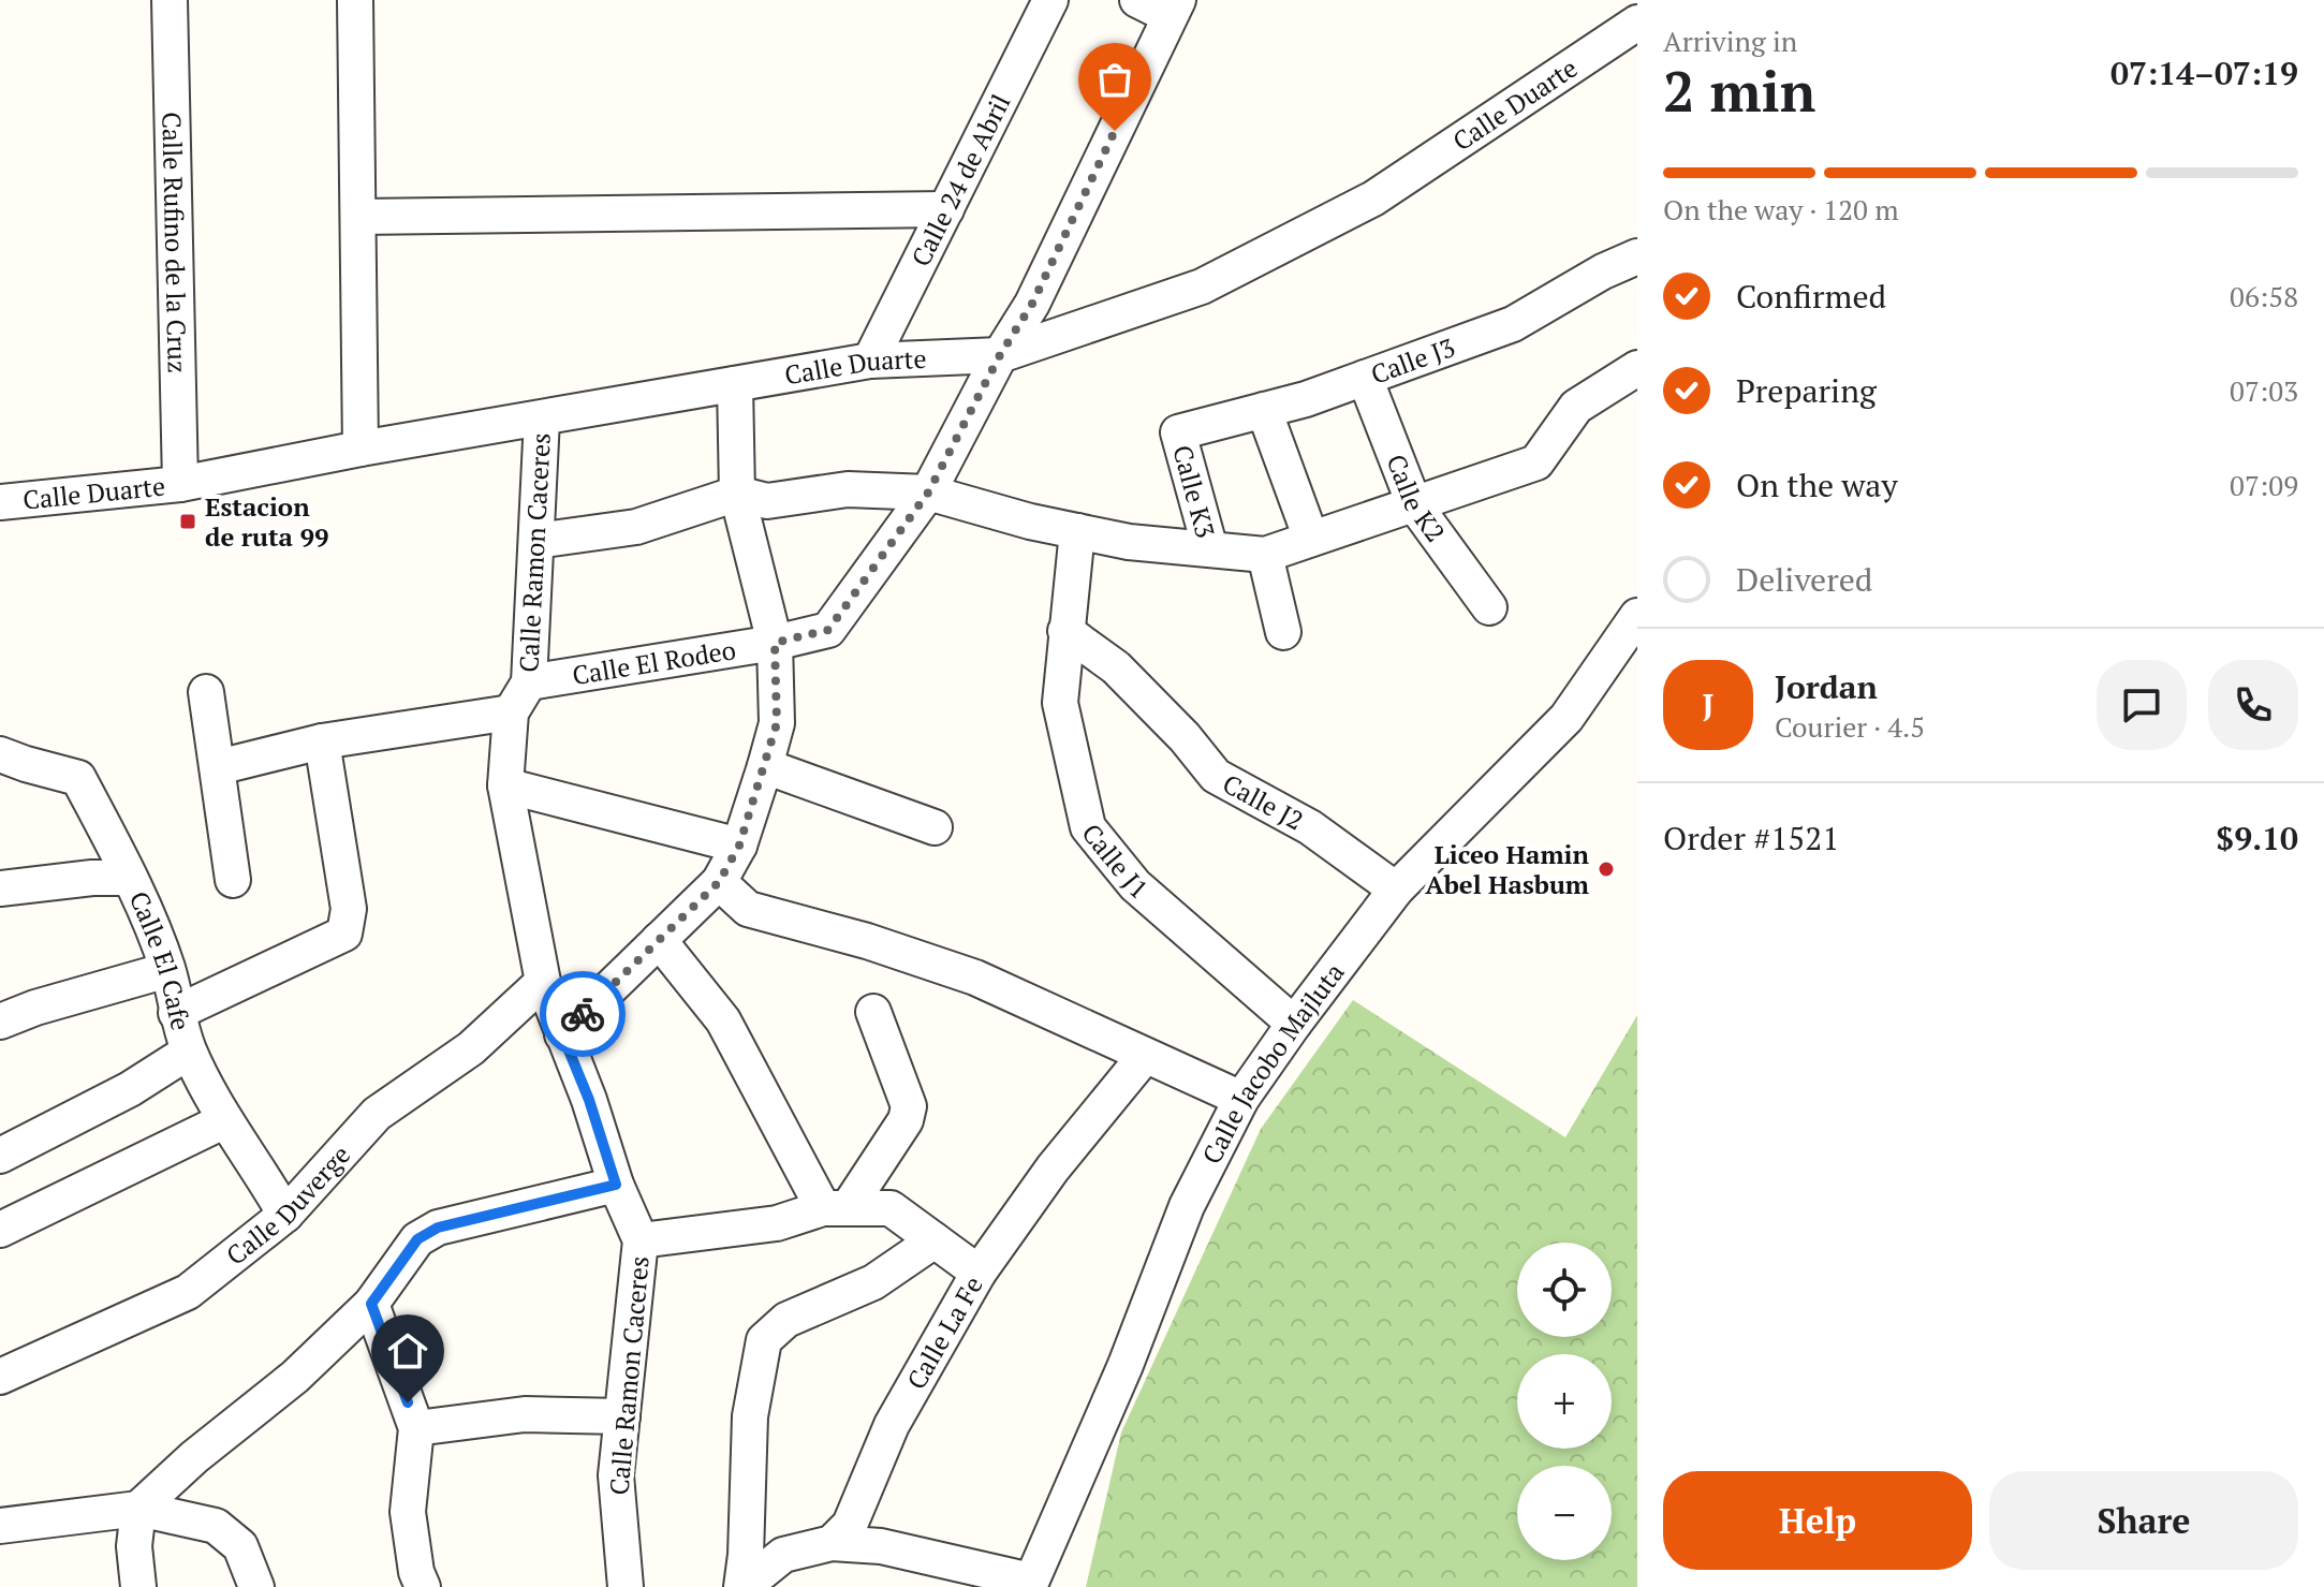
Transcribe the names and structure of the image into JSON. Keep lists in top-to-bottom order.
{
  "streets": {
    "street": [
      "Calle Duarte",
      "Calle 24 de Abril",
      "Calle Rufino de la Cruz",
      "Calle J3",
      "Calle K3",
      "Calle K2",
      "Calle Ramon Caceres",
      "Calle El Rodeo",
      "Calle J2",
      "Calle J1",
      "Calle El Cafe",
      "Calle Jacobo Majluta",
      "Calle Duverge",
      "Calle La Fe"
    ]
  },
  "crossings": [
    ["Calle Duarte", "Calle 24 de Abril"],
    ["Calle Duarte", "Calle Rufino de la Cruz"],
    ["Calle Duarte", "Calle Ramon Caceres"],
    ["Calle Duarte", "Calle El Rodeo"],
    ["Calle J3", "Calle K3"],
    ["Calle J3", "Calle K2"],
    ["Calle Ramon Caceres", "Calle El Rodeo"],
    ["Calle Ramon Caceres", "Calle Duverge"],
    ["Calle J2", "Calle J1"],
    ["Calle J2", "Calle Jacobo Majluta"],
    ["Calle J1", "Calle Jacobo Majluta"],
    ["Calle El Cafe", "Calle Duverge"]
  ],
  "places": {
    "transit": ["Estacion de ruta 99"],
    "other": ["Liceo Hamin Abel Hasbum"]
  },
  "page": {
    "heading": ["2 min", "Arriving in", "07:14–07:19"],
    "panel": [
      "Jordan",
      "Courier · 4.5",
      "Order #1521",
      "$9.10"
    ],
    "bar": "On the way · 120 m",
    "list": [
      ["Confirmed", "06:58"],
      ["Preparing", "07:03"],
      ["On the way", "07:09"],
      "Delivered"
    ],
    "round": "J",
    "map_buttons": ["+", "−"],
    "buttons": ["Help", "Share"]
  }
}
